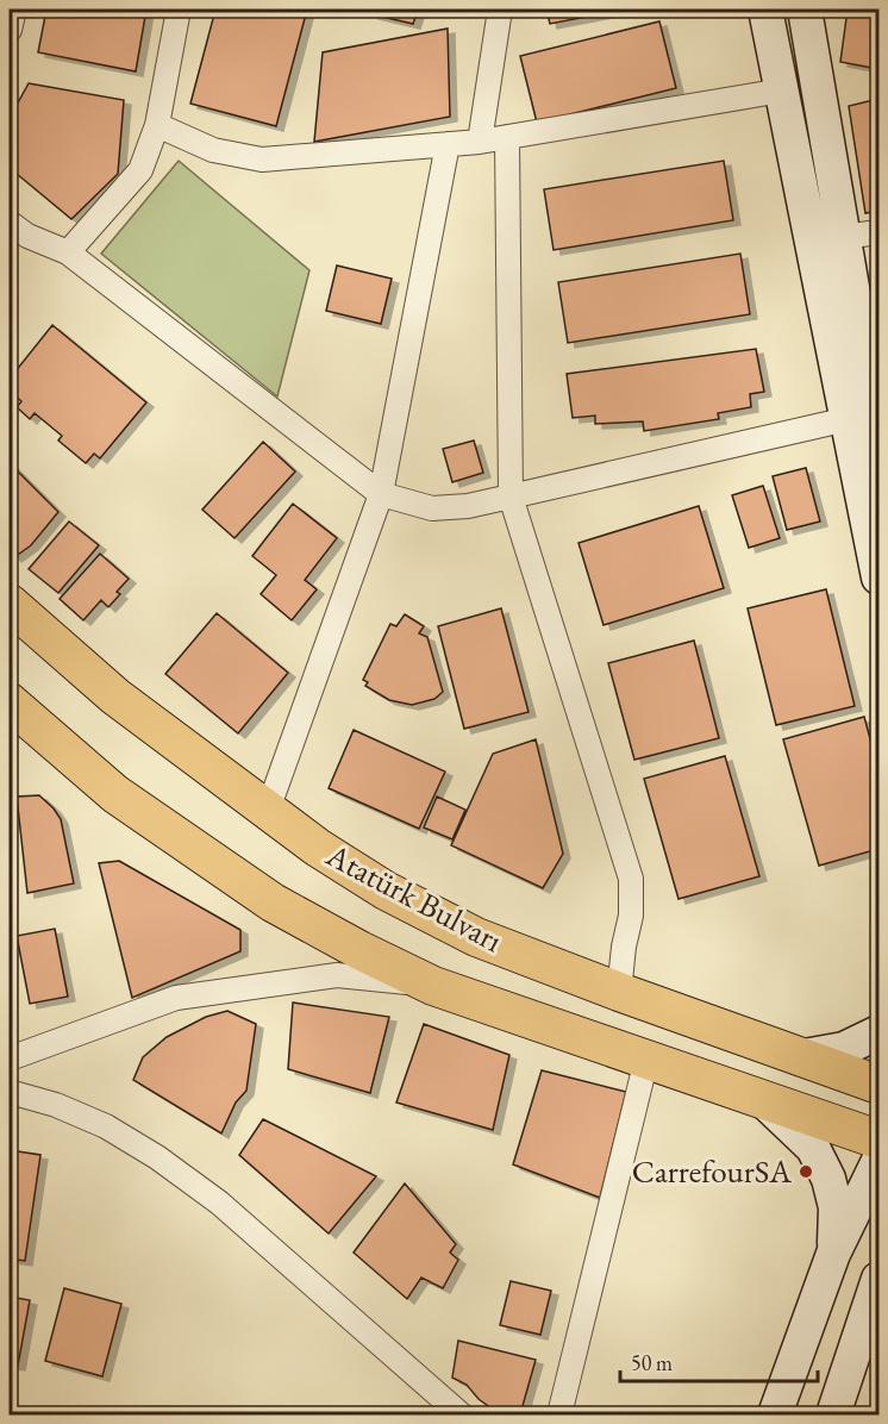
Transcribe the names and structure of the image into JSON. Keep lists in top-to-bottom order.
{
  "streets": {
    "main road": ["Atatürk Bulvarı"]
  },
  "places": ["CarrefourSA"],
  "scale_bar": "50 m"
}
